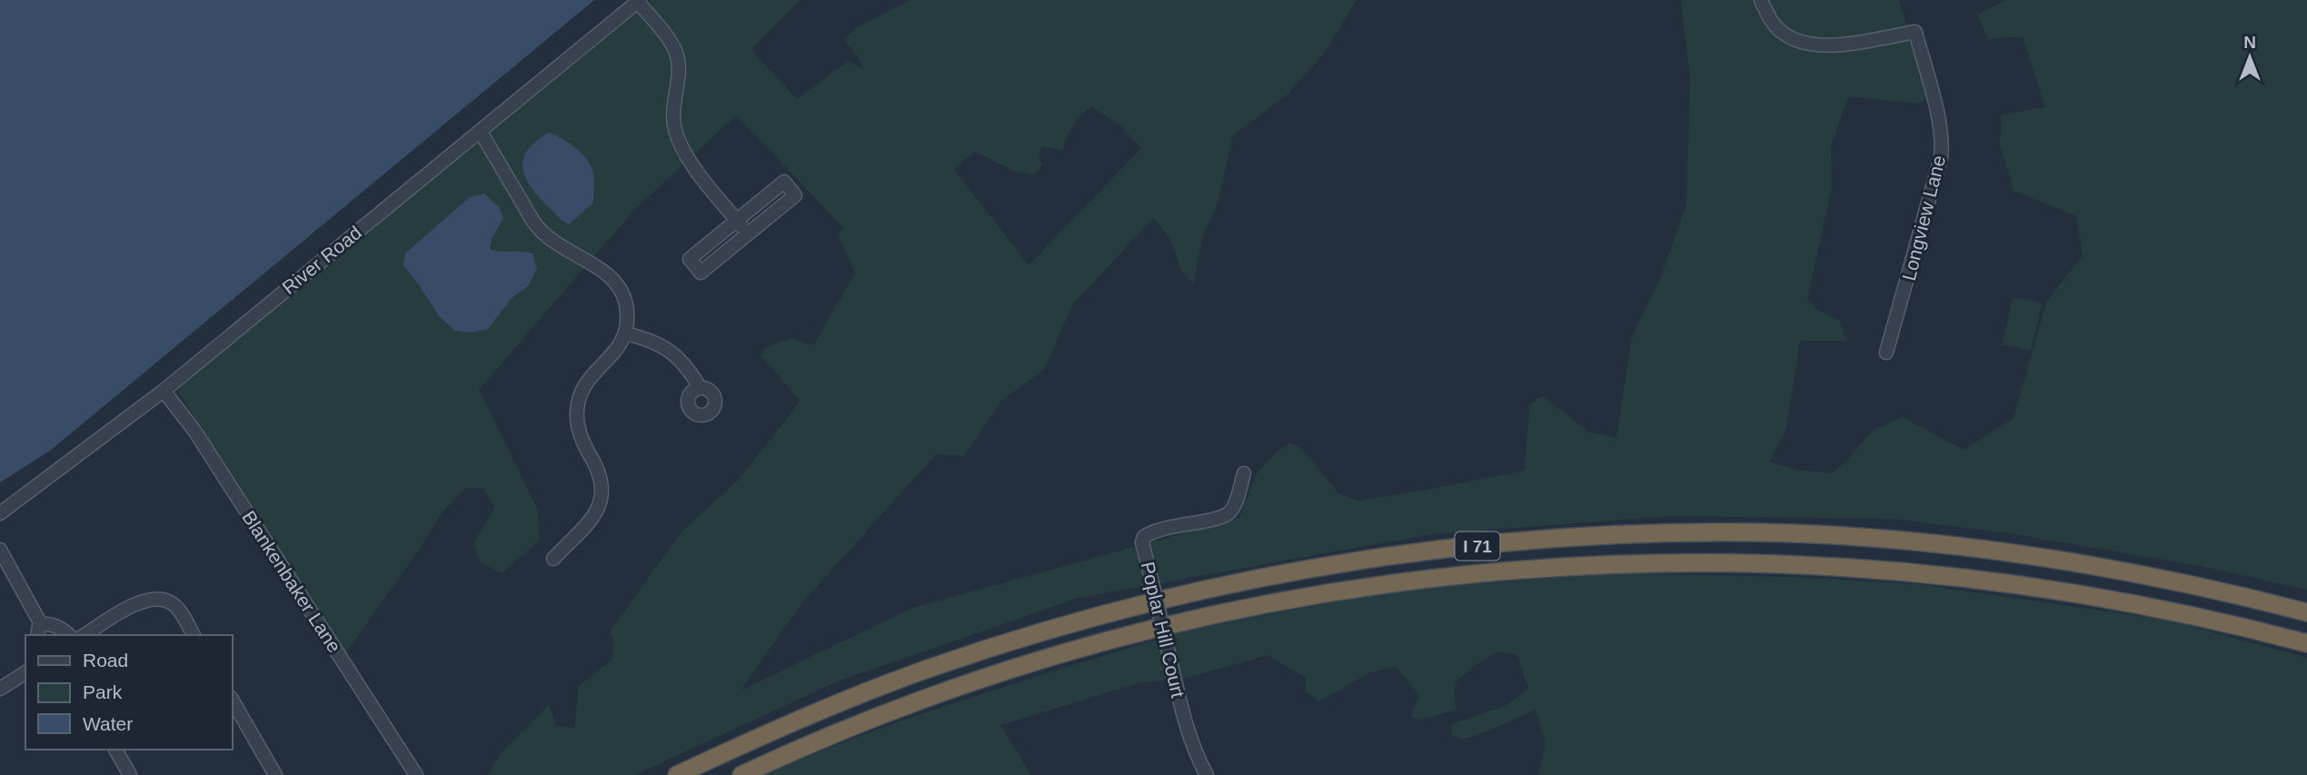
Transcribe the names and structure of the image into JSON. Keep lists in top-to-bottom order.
{
  "streets": {
    "highway": ["I 71"],
    "street": [
      "Longview Lane",
      "River Road",
      "Blankenbaker Lane",
      "Poplar Hill Court"
    ]
  },
  "crossings": [
    ["River Road", "Blankenbaker Lane"]
  ],
  "legend": ["Road", "Park", "Water"],
  "north": "top"
}
